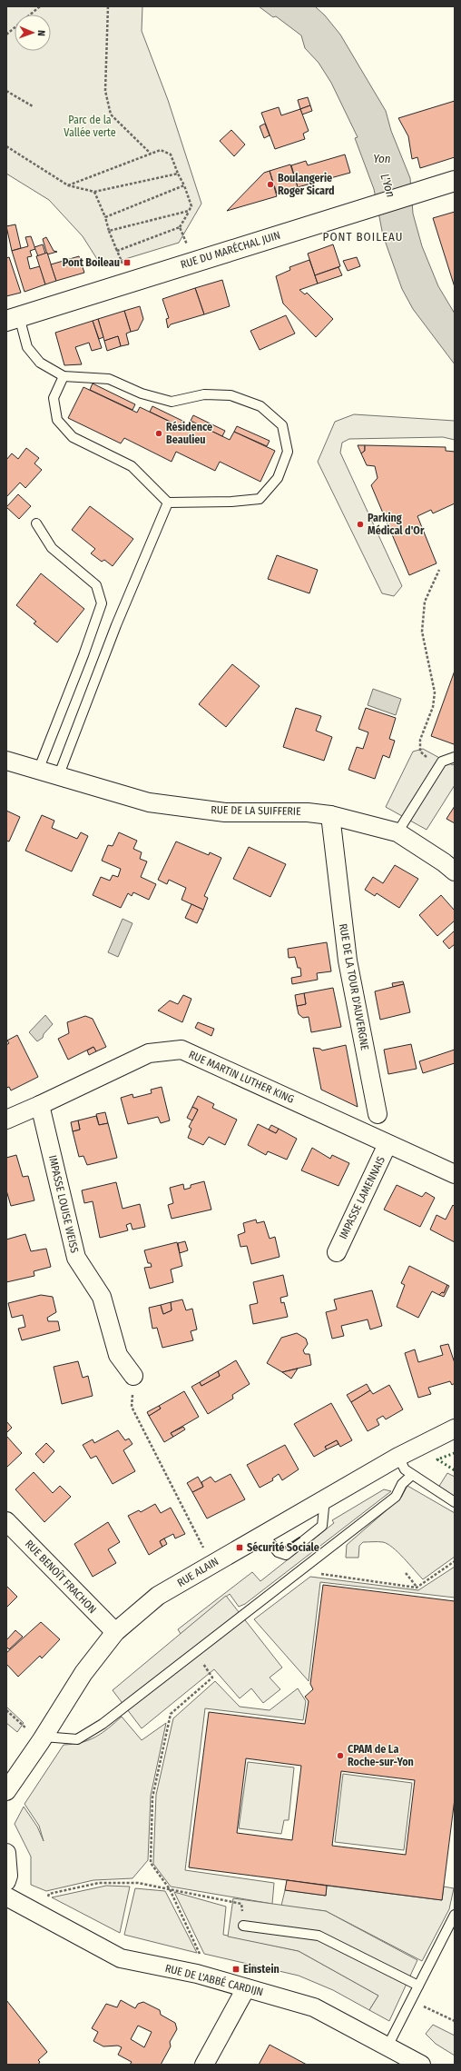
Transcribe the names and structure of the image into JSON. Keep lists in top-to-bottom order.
{
  "streets": {
    "main road": ["RUE DU MARÉCHAL JUIN"],
    "street": [
      "RUE DE LA SUIFFERIE",
      "RUE DE LA TOUR D'AUVERGNE",
      "RUE MARTIN LUTHER KING",
      "IMPASSE LAMENNAIS",
      "IMPASSE LOUISE WEISS",
      "RUE ALAIN",
      "RUE BENOÎT FRACHON",
      "RUE DE L'ABBÉ CARDIJN"
    ]
  },
  "crossings": [
    ["RUE DE LA SUIFFERIE", "RUE DE LA TOUR D'AUVERGNE"],
    ["RUE MARTIN LUTHER KING", "IMPASSE LAMENNAIS"],
    ["RUE MARTIN LUTHER KING", "IMPASSE LOUISE WEISS"],
    ["RUE ALAIN", "RUE BENOÎT FRACHON"]
  ],
  "districts": ["PONT BOILEAU"],
  "water": ["Yon", "L'Yon"],
  "parks": ["Parc de la Vallée verte"],
  "places": {
    "other": [
      "Boulangerie Roger Sicard",
      "Résidence Beaulieu",
      "Parking Médical d'Or",
      "CPAM de La Roche-sur-Yon"
    ],
    "transit": ["Pont Boileau", "Sécurité Sociale", "Einstein"]
  },
  "north": "right"
}
